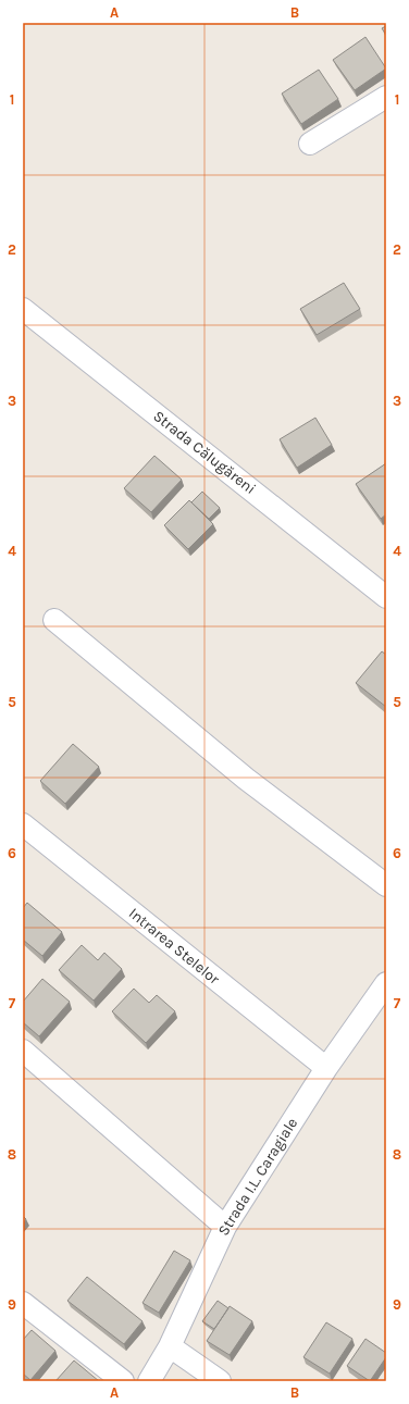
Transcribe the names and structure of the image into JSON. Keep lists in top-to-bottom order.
{
  "streets": {
    "street": ["Strada Călugăreni", "Intrarea Stelelor", "Strada I.L. Caragiale"]
  },
  "crossings": [
    ["Intrarea Stelelor", "Strada I.L. Caragiale"]
  ],
  "grid": {
    "columns": ["A", "B"],
    "rows": [
      "1",
      "2",
      "3",
      "4",
      "5",
      "6",
      "7",
      "8",
      "9"
    ]
  }
}
